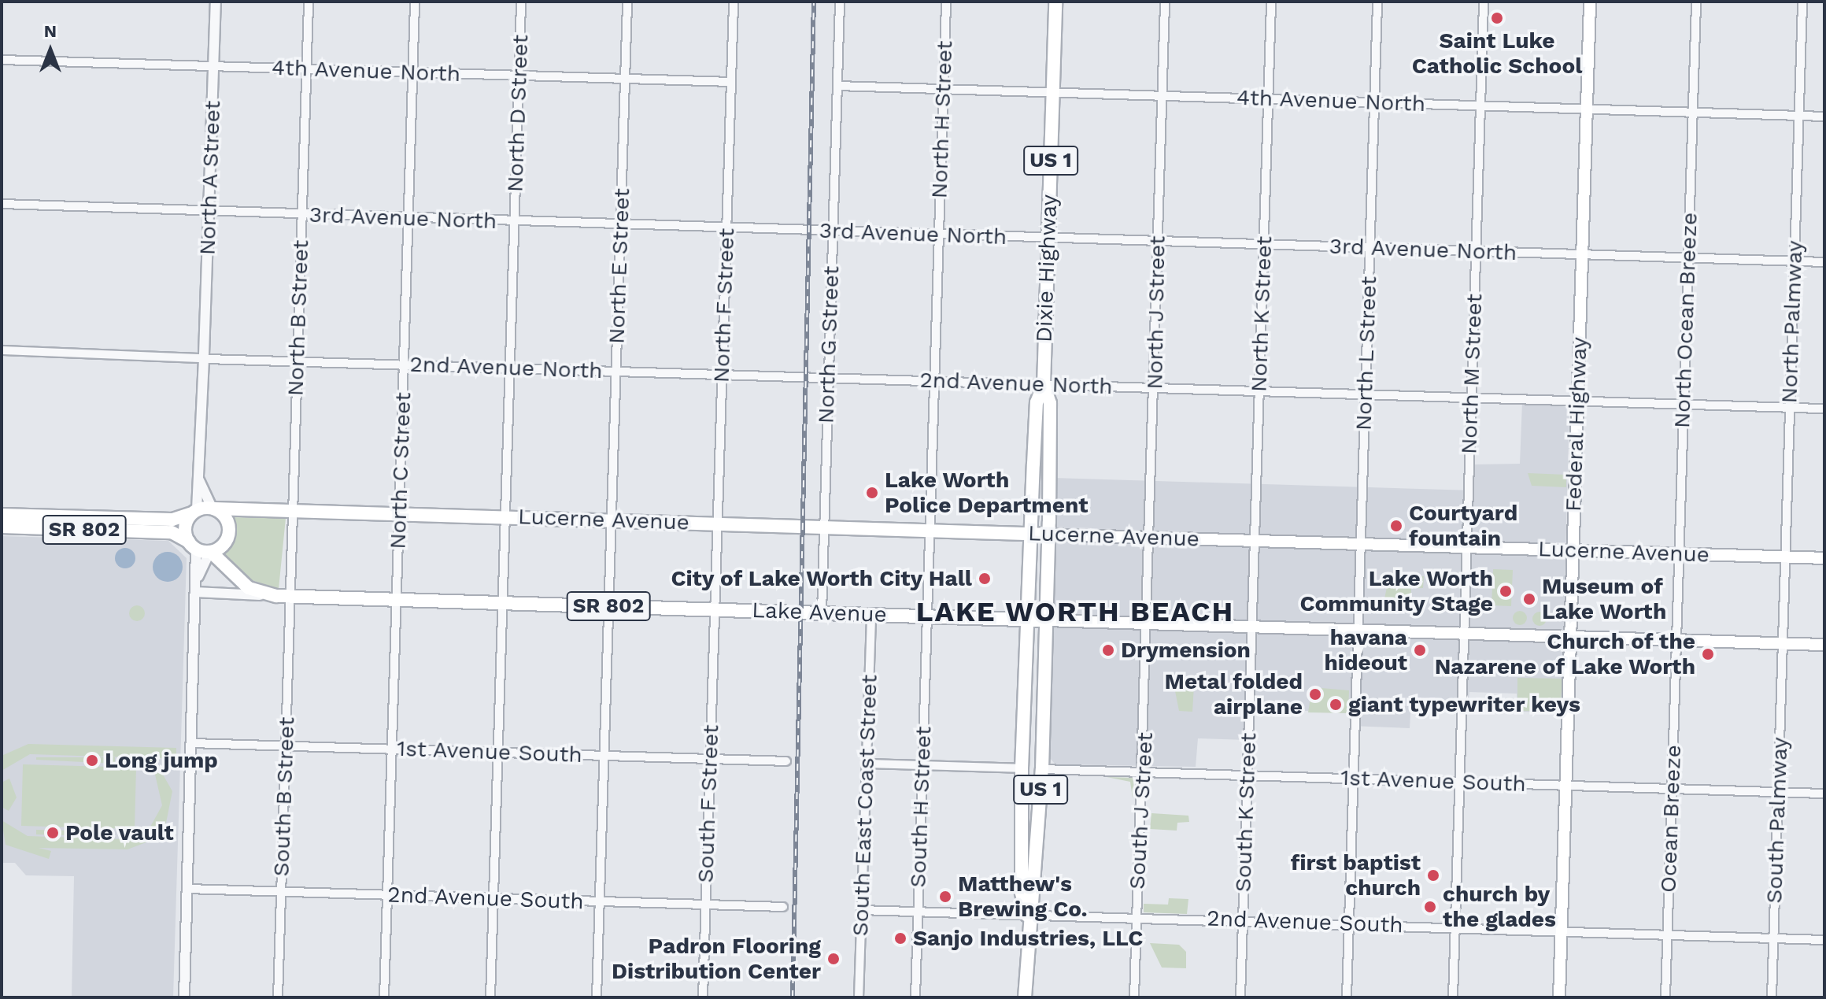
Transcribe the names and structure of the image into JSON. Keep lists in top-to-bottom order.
{
  "streets": {
    "main road": [
      "US 1",
      "Dixie Highway",
      "Federal Highway",
      "Lucerne Avenue",
      "SR 802",
      "Lake Avenue"
    ],
    "street": [
      "4th Avenue North",
      "North D Street",
      "North H Street",
      "North A Street",
      "3rd Avenue North",
      "North E Street",
      "North F Street",
      "North J Street",
      "North K Street",
      "North B Street",
      "North Ocean Breeze",
      "North Palmway",
      "North G Street",
      "North L Street",
      "2nd Avenue North",
      "North M Street",
      "North C Street",
      "1st Avenue South",
      "South B Street",
      "South F Street",
      "South East Coast Street",
      "South H Street",
      "South J Street",
      "South K Street",
      "Ocean Breeze",
      "South Palmway",
      "2nd Avenue South"
    ]
  },
  "crossings": [
    ["4th Avenue North", "North D Street"],
    ["4th Avenue North", "North H Street"],
    ["4th Avenue North", "North A Street"],
    ["4th Avenue North", "North E Street"],
    ["4th Avenue North", "Dixie Highway"],
    ["4th Avenue North", "North F Street"],
    ["4th Avenue North", "North J Street"],
    ["4th Avenue North", "North K Street"],
    ["4th Avenue North", "North B Street"],
    ["4th Avenue North", "North Ocean Breeze"],
    ["4th Avenue North", "North Palmway"],
    ["4th Avenue North", "North G Street"],
    ["4th Avenue North", "North L Street"],
    ["4th Avenue North", "North M Street"],
    ["4th Avenue North", "Federal Highway"],
    ["4th Avenue North", "North C Street"],
    ["North D Street", "3rd Avenue North"],
    ["North D Street", "2nd Avenue North"],
    ["North D Street", "Lucerne Avenue"],
    ["North D Street", "Lake Avenue"],
    ["North D Street", "1st Avenue South"],
    ["North D Street", "2nd Avenue South"],
    ["North H Street", "3rd Avenue North"],
    ["North H Street", "2nd Avenue North"],
    ["North H Street", "Lucerne Avenue"],
    ["North H Street", "Lake Avenue"],
    ["North H Street", "South H Street"],
    ["North A Street", "3rd Avenue North"],
    ["North A Street", "2nd Avenue North"],
    ["North A Street", "Lucerne Avenue"],
    ["North A Street", "SR 802"],
    ["North A Street", "Lake Avenue"],
    ["3rd Avenue North", "North E Street"],
    ["3rd Avenue North", "Dixie Highway"],
    ["3rd Avenue North", "North F Street"],
    ["3rd Avenue North", "North J Street"],
    ["3rd Avenue North", "North K Street"],
    ["3rd Avenue North", "North B Street"],
    ["3rd Avenue North", "North Ocean Breeze"],
    ["3rd Avenue North", "North Palmway"],
    ["3rd Avenue North", "North G Street"],
    ["3rd Avenue North", "North L Street"],
    ["3rd Avenue North", "North M Street"],
    ["3rd Avenue North", "Federal Highway"],
    ["3rd Avenue North", "North C Street"],
    ["North E Street", "2nd Avenue North"],
    ["North E Street", "Lucerne Avenue"],
    ["North E Street", "Lake Avenue"],
    ["North E Street", "1st Avenue South"],
    ["North E Street", "2nd Avenue South"],
    ["Dixie Highway", "2nd Avenue North"],
    ["Dixie Highway", "Lucerne Avenue"],
    ["Dixie Highway", "Lake Avenue"],
    ["Dixie Highway", "1st Avenue South"],
    ["Dixie Highway", "2nd Avenue South"],
    ["North F Street", "2nd Avenue North"],
    ["North F Street", "Lucerne Avenue"],
    ["North F Street", "Lake Avenue"],
    ["North F Street", "South F Street"],
    ["North J Street", "2nd Avenue North"],
    ["North J Street", "Lucerne Avenue"],
    ["North J Street", "Lake Avenue"],
    ["North J Street", "South J Street"],
    ["North K Street", "2nd Avenue North"],
    ["North K Street", "Lucerne Avenue"],
    ["North K Street", "Lake Avenue"],
    ["North K Street", "South K Street"],
    ["North B Street", "2nd Avenue North"],
    ["North B Street", "Lucerne Avenue"],
    ["North B Street", "Lake Avenue"],
    ["North B Street", "South B Street"],
    ["North Ocean Breeze", "2nd Avenue North"],
    ["North Ocean Breeze", "Lucerne Avenue"],
    ["North Ocean Breeze", "Lake Avenue"],
    ["North Ocean Breeze", "Ocean Breeze"],
    ["North Palmway", "2nd Avenue North"],
    ["North Palmway", "Lucerne Avenue"],
    ["North Palmway", "Lake Avenue"],
    ["North Palmway", "South Palmway"],
    ["North G Street", "2nd Avenue North"],
    ["North G Street", "Lucerne Avenue"],
    ["North G Street", "Lake Avenue"],
    ["North L Street", "2nd Avenue North"],
    ["North L Street", "Lucerne Avenue"],
    ["North L Street", "Lake Avenue"],
    ["North L Street", "1st Avenue South"],
    ["North L Street", "2nd Avenue South"],
    ["2nd Avenue North", "North M Street"],
    ["2nd Avenue North", "Federal Highway"],
    ["2nd Avenue North", "North C Street"],
    ["North M Street", "Lucerne Avenue"],
    ["North M Street", "Lake Avenue"],
    ["North M Street", "1st Avenue South"],
    ["North M Street", "2nd Avenue South"],
    ["Federal Highway", "Lucerne Avenue"],
    ["Federal Highway", "Lake Avenue"],
    ["Federal Highway", "1st Avenue South"],
    ["Federal Highway", "2nd Avenue South"],
    ["North C Street", "Lucerne Avenue"],
    ["North C Street", "Lake Avenue"],
    ["North C Street", "1st Avenue South"],
    ["North C Street", "2nd Avenue South"],
    ["Lucerne Avenue", "SR 802"],
    ["Lucerne Avenue", "Lake Avenue"],
    ["SR 802", "Lake Avenue"],
    ["Lake Avenue", "South B Street"],
    ["Lake Avenue", "South F Street"],
    ["Lake Avenue", "South East Coast Street"],
    ["Lake Avenue", "South H Street"],
    ["Lake Avenue", "South J Street"],
    ["Lake Avenue", "South K Street"],
    ["Lake Avenue", "Ocean Breeze"],
    ["Lake Avenue", "South Palmway"],
    ["1st Avenue South", "South B Street"],
    ["1st Avenue South", "South F Street"],
    ["1st Avenue South", "South J Street"],
    ["1st Avenue South", "South K Street"],
    ["1st Avenue South", "Ocean Breeze"],
    ["1st Avenue South", "South Palmway"],
    ["South B Street", "2nd Avenue South"],
    ["South F Street", "2nd Avenue South"],
    ["South East Coast Street", "2nd Avenue South"],
    ["South H Street", "2nd Avenue South"],
    ["South J Street", "2nd Avenue South"],
    ["South K Street", "2nd Avenue South"],
    ["Ocean Breeze", "2nd Avenue South"],
    ["South Palmway", "2nd Avenue South"]
  ],
  "districts": ["LAKE WORTH BEACH"],
  "places": [
    "Saint Luke Catholic School",
    "Lake Worth Police Department",
    "Courtyard fountain",
    "City of Lake Worth City Hall",
    "Lake Worth Community Stage",
    "Museum of Lake Worth",
    "Drymension",
    "havana hideout",
    "Church of the Nazarene of Lake Worth",
    "Metal folded airplane",
    "giant typewriter keys",
    "Long jump",
    "Pole vault",
    "first baptist church",
    "Matthew's Brewing Co.",
    "church by the glades",
    "Sanjo Industries, LLC",
    "Padron Flooring Distribution Center"
  ],
  "north": "top"
}
